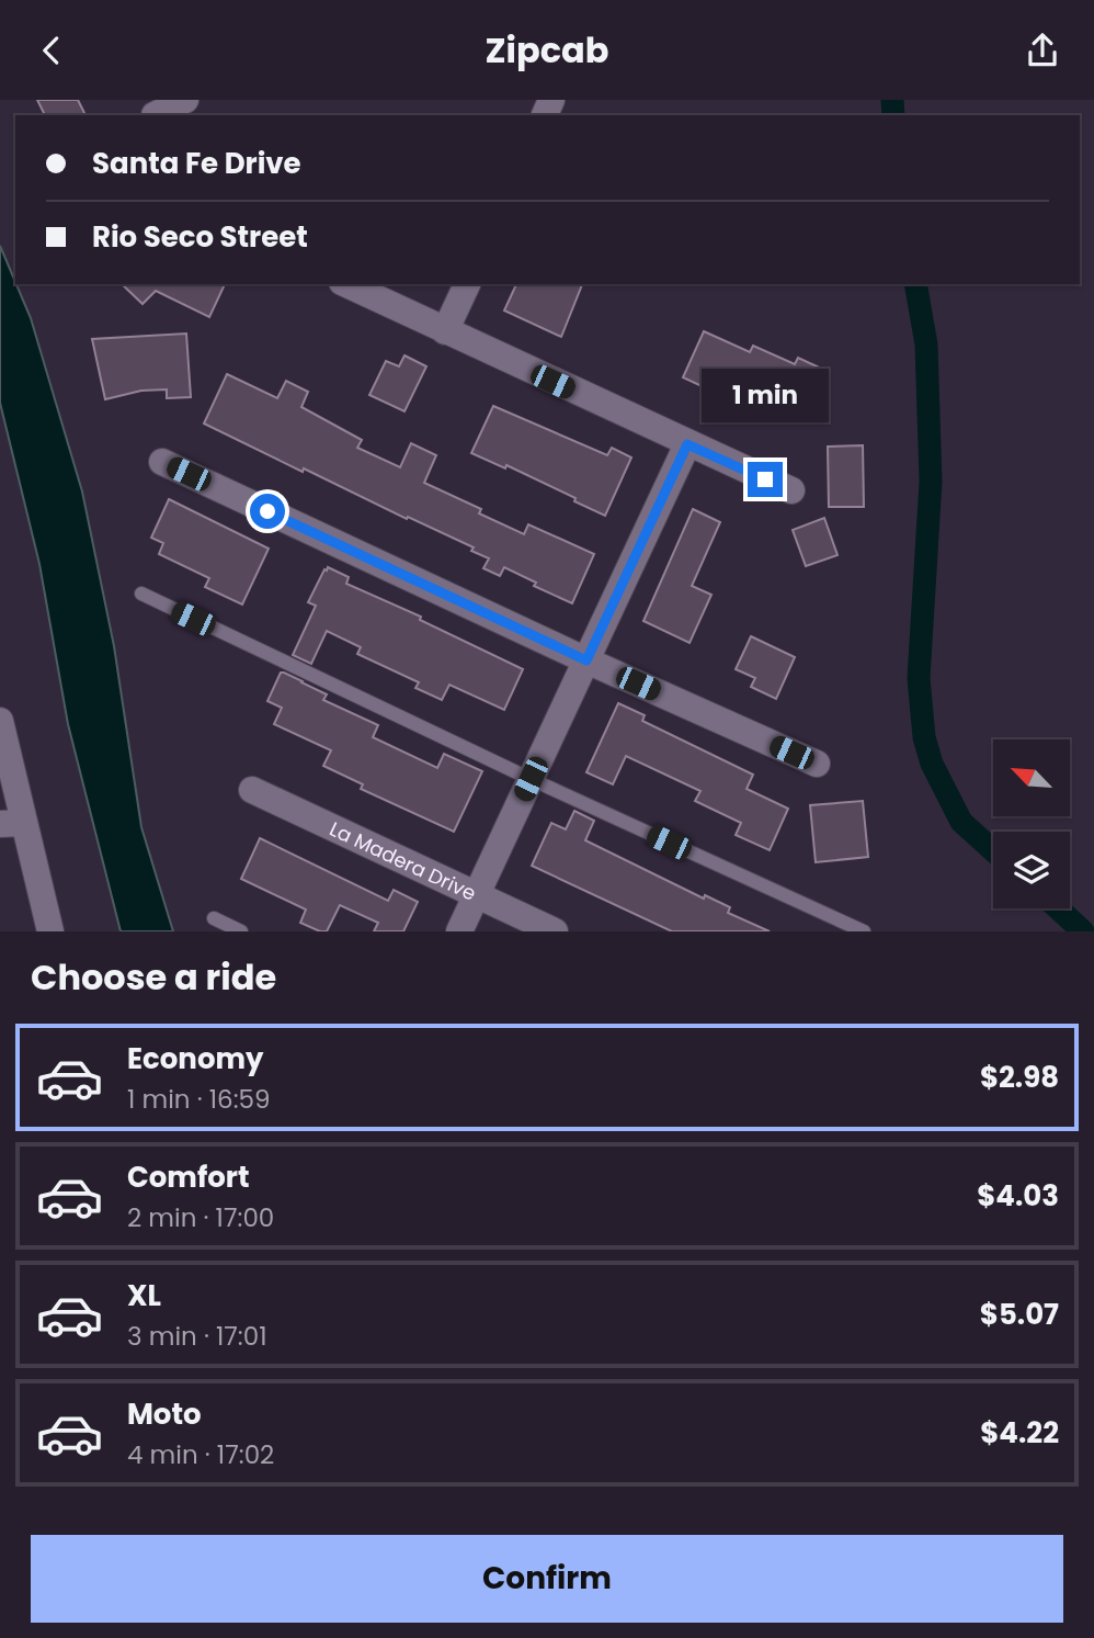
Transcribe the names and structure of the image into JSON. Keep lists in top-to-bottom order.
{
  "streets": {
    "street": ["La Madera Drive"]
  },
  "north": "top left",
  "page": {
    "header": "Zipcab",
    "banner": ["Santa Fe Drive", "Rio Seco Street"],
    "bubble": "1 min",
    "heading": "Choose a ride",
    "list": [
      {
        "name": "Economy",
        "note": "1 min · 16:59",
        "value": "$2.98"
      },
      {
        "name": "Comfort",
        "note": "2 min · 17:00",
        "value": "$4.03"
      },
      {
        "name": "XL",
        "note": "3 min · 17:01",
        "value": "$5.07"
      },
      {
        "name": "Moto",
        "note": "4 min · 17:02",
        "value": "$4.22"
      }
    ],
    "buttons": "Confirm"
  }
}
